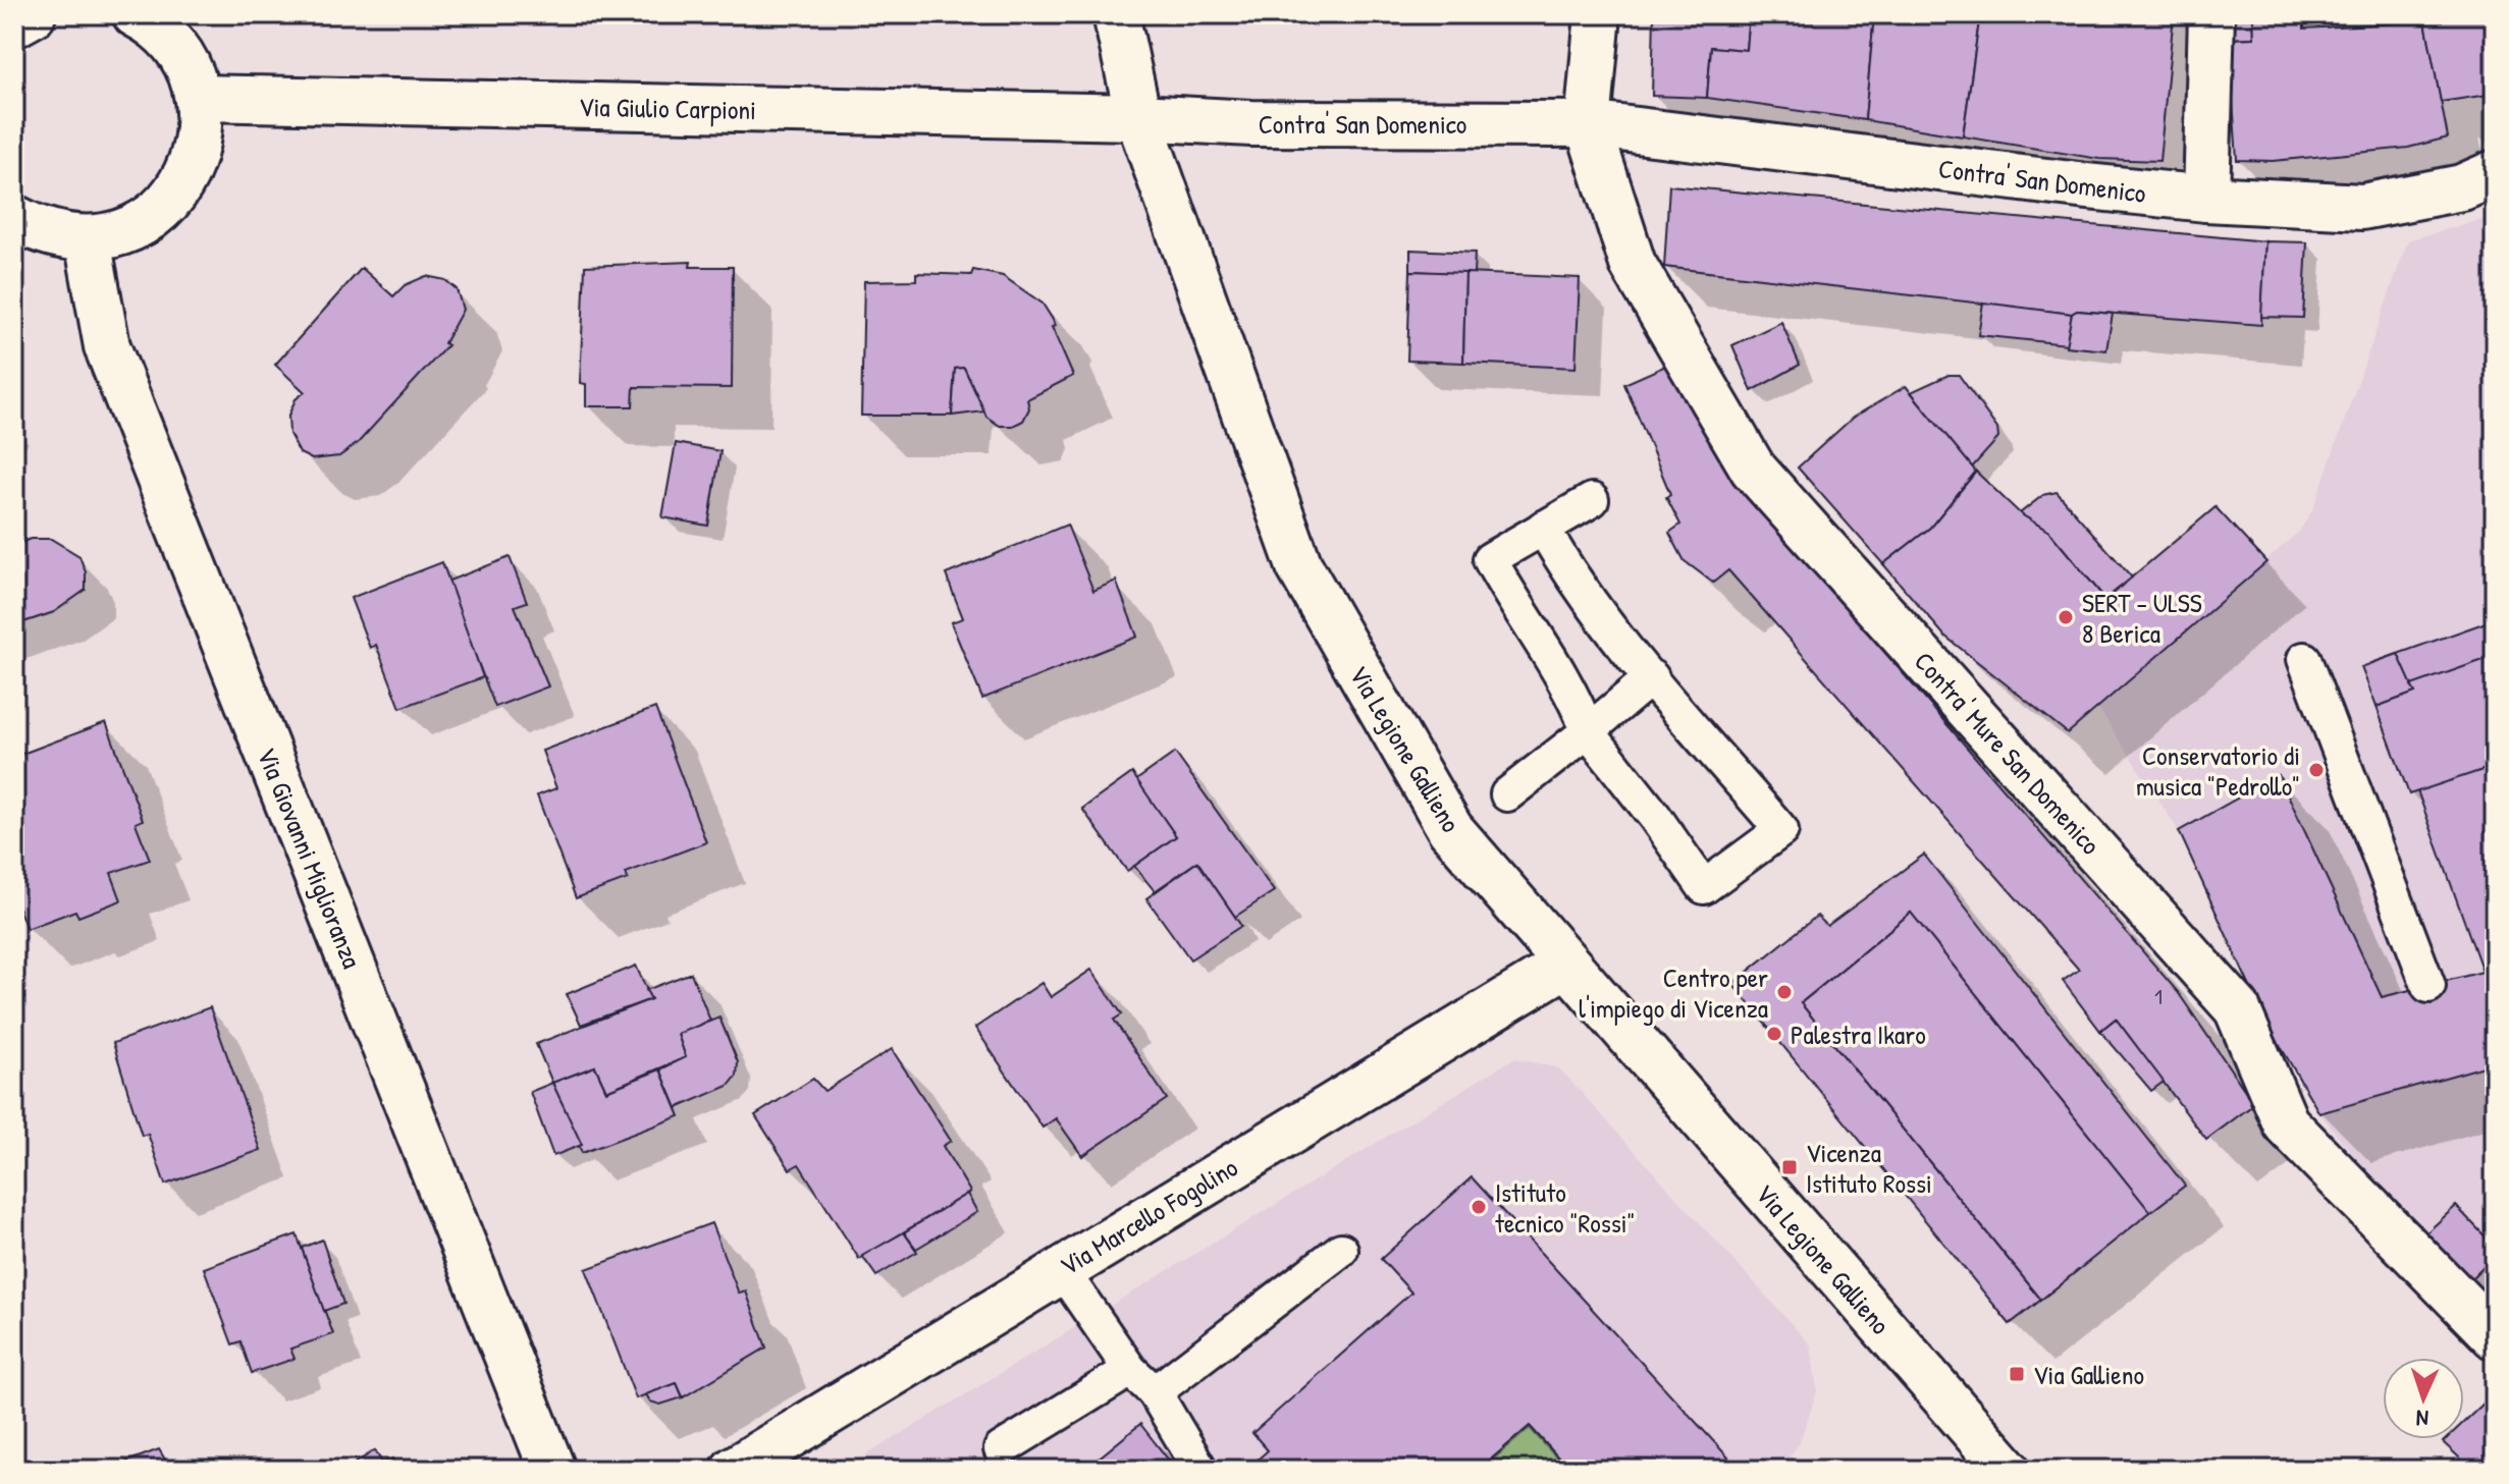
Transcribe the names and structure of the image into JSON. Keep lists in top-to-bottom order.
{
  "streets": {
    "street": [
      "Via Giulio Carpioni",
      "Contra' San Domenico",
      "Via Legione Gallieno",
      "Contra' Mure San Domenico",
      "Via Giovanni Miglioranza",
      "Via Marcello Fogolino"
    ]
  },
  "crossings": [
    ["Via Giulio Carpioni", "Contra' San Domenico"],
    ["Via Giulio Carpioni", "Via Legione Gallieno"],
    ["Contra' San Domenico", "Via Legione Gallieno"],
    ["Contra' San Domenico", "Contra' Mure San Domenico"],
    ["Via Legione Gallieno", "Via Marcello Fogolino"]
  ],
  "places": {
    "other": [
      "SERT - ULSS 8 Berica",
      "Conservatorio di musica \"Pedrollo\"",
      "Centro per l'impiego di Vicenza",
      "Palestra Ikaro",
      "Istituto tecnico \"Rossi\""
    ],
    "transit": ["Vicenza Istituto Rossi", "Via Gallieno"]
  },
  "house_numbers": ["1"],
  "north": "bottom"
}
